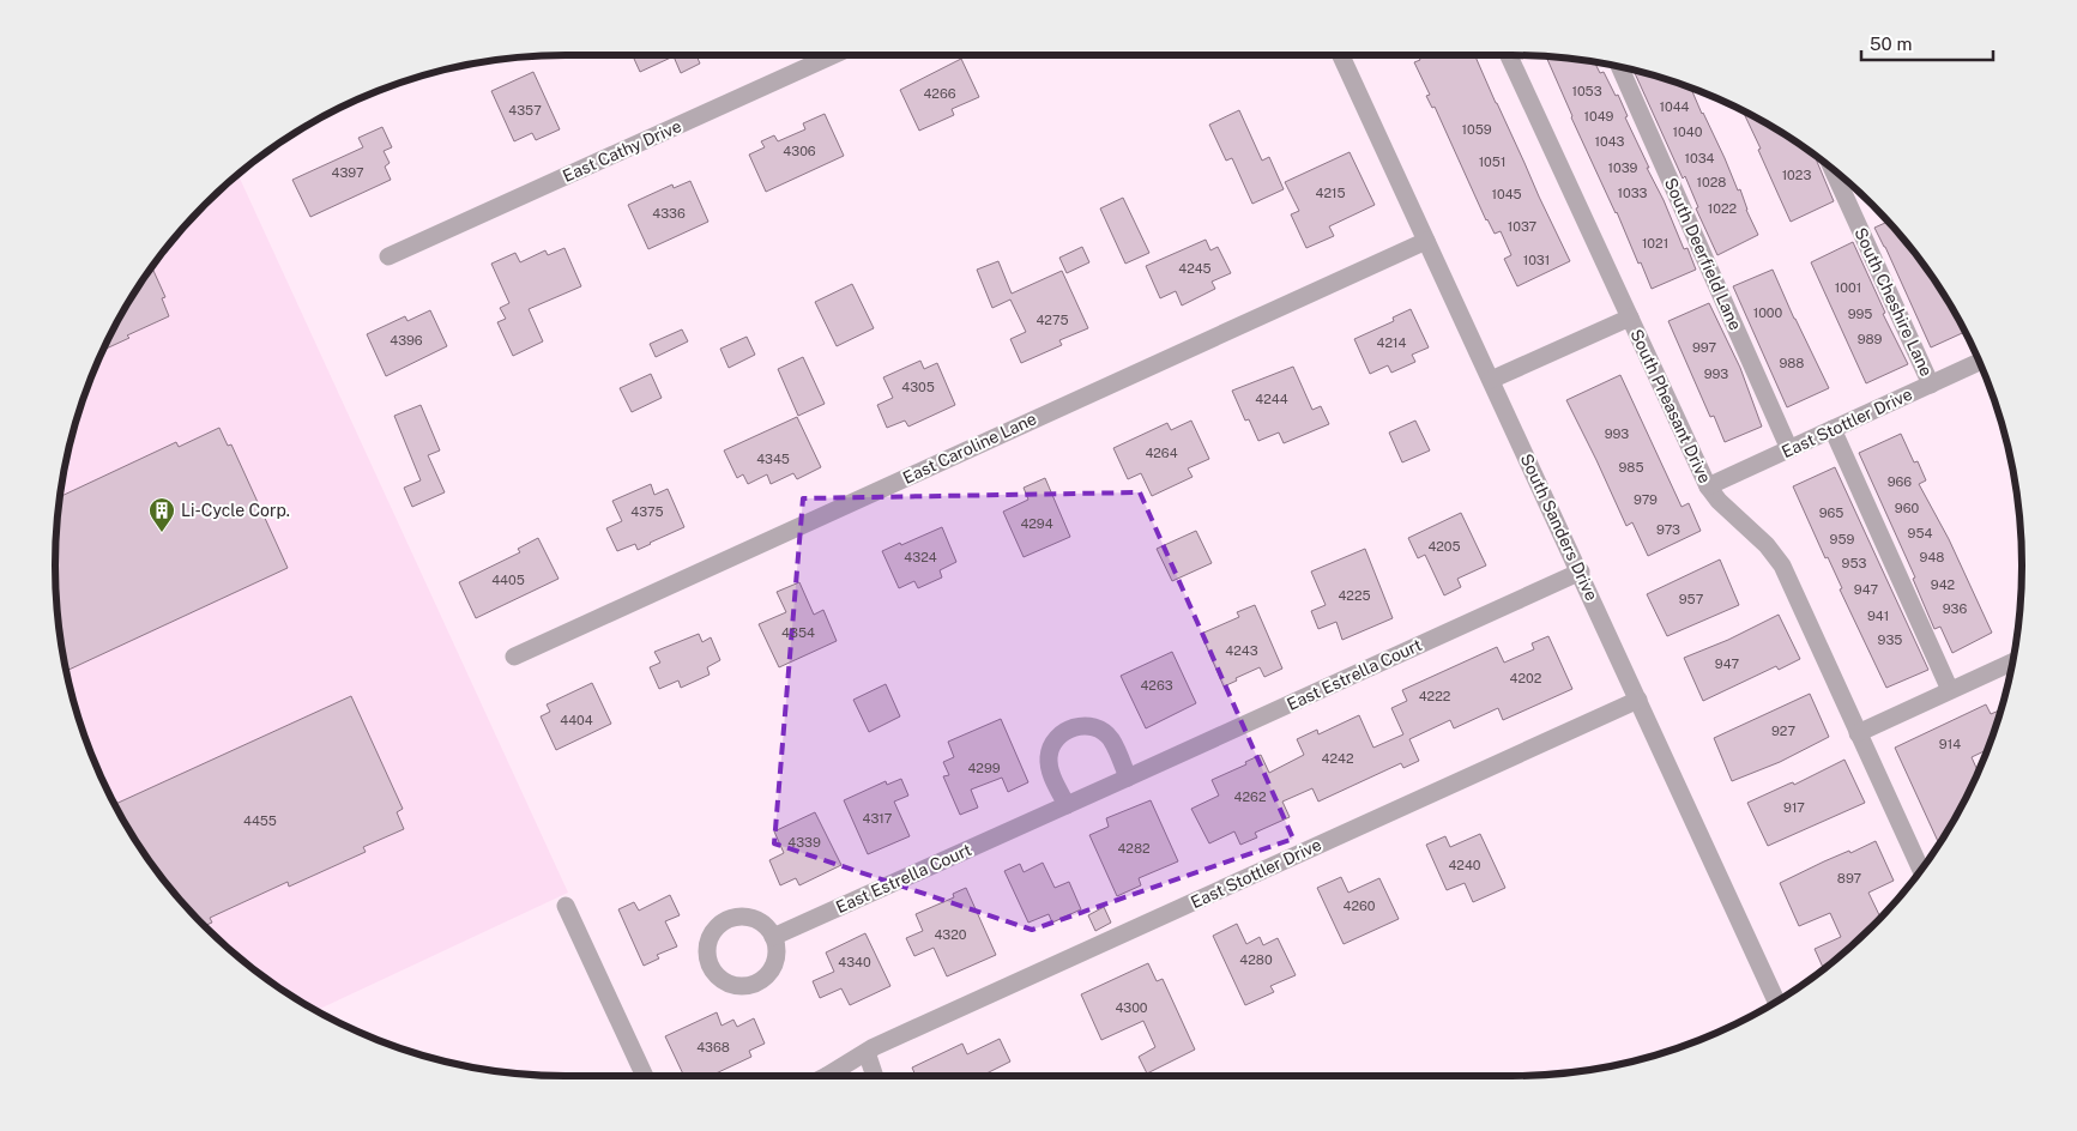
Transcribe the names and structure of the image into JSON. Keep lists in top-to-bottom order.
{
  "streets": {
    "street": [
      "East Cathy Drive",
      "South Deerfield Lane",
      "South Cheshire Lane",
      "South Pheasant Drive",
      "East Stottler Drive",
      "East Caroline Lane",
      "South Sanders Drive",
      "East Estrella Court"
    ]
  },
  "crossings": [
    ["South Deerfield Lane", "East Stottler Drive"],
    ["South Cheshire Lane", "East Stottler Drive"],
    ["South Pheasant Drive", "East Stottler Drive"],
    ["East Stottler Drive", "South Sanders Drive"],
    ["East Caroline Lane", "South Sanders Drive"],
    ["South Sanders Drive", "East Estrella Court"]
  ],
  "places": {
    "building": ["Li-Cycle Corp."]
  },
  "house_numbers": [
    "1053",
    "4266",
    "1044",
    "4357",
    "1049",
    "1059",
    "1040",
    "1043",
    "4306",
    "1034",
    "1051",
    "1039",
    "4397",
    "1023",
    "1028",
    "4215",
    "1033",
    "1045",
    "1022",
    "4336",
    "1037",
    "1021",
    "1031",
    "4245",
    "1001",
    "1000",
    "995",
    "4275",
    "989",
    "4396",
    "4214",
    "997",
    "988",
    "993",
    "4305",
    "4244",
    "993",
    "4264",
    "4345",
    "985",
    "966",
    "979",
    "960",
    "4375",
    "965",
    "4294",
    "973",
    "954",
    "959",
    "4205",
    "4324",
    "948",
    "953",
    "4405",
    "942",
    "947",
    "4225",
    "957",
    "936",
    "941",
    "4354",
    "935",
    "4243",
    "947",
    "4202",
    "4263",
    "4222",
    "4404",
    "927",
    "914",
    "4242",
    "4299",
    "4262",
    "917",
    "4317",
    "4455",
    "4339",
    "4282",
    "4240",
    "897",
    "4260",
    "4320",
    "4280",
    "4340",
    "4300",
    "4368"
  ],
  "scale_bar": "50 m"
}
